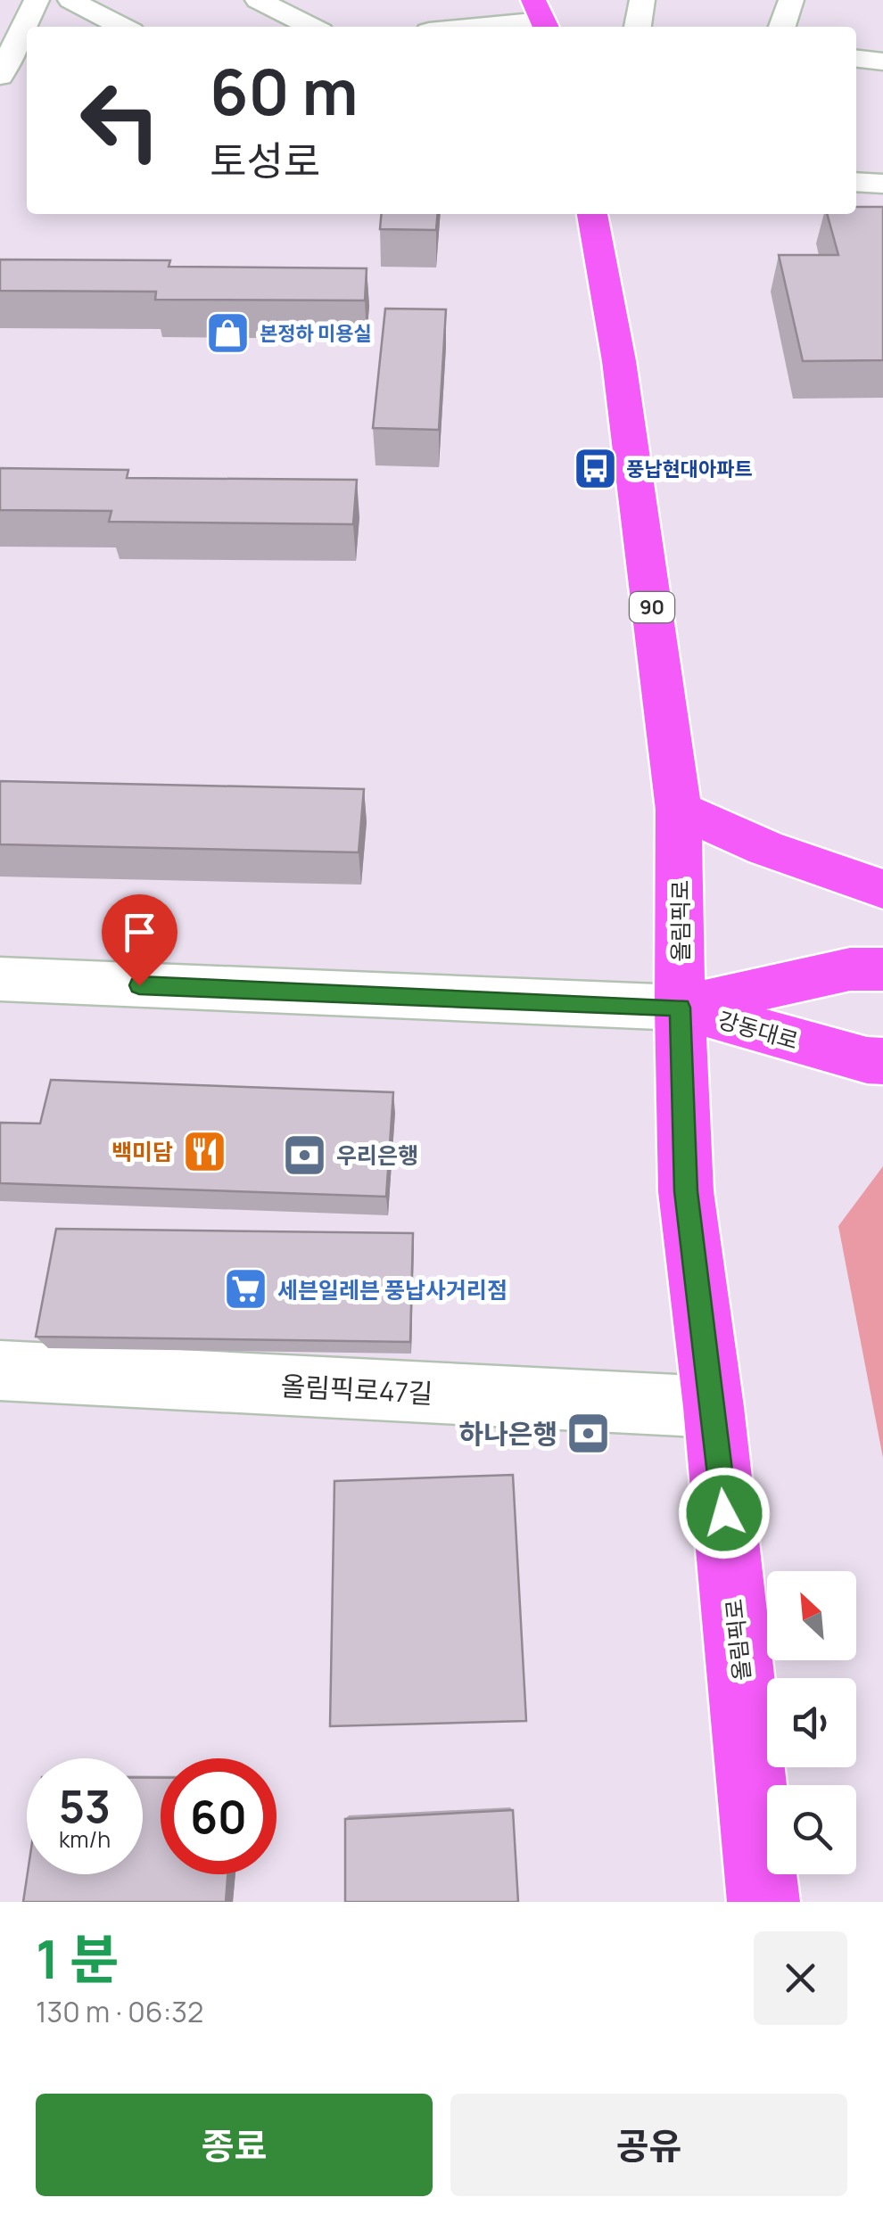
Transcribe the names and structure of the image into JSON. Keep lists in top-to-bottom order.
{
  "streets": {
    "main road": ["90", "올림픽로", "강동대로"],
    "street": ["올림픽로47길"]
  },
  "crossings": [
    ["올림픽로", "강동대로"],
    ["올림픽로", "올림픽로47길"]
  ],
  "places": {
    "shop": ["본정하 미용실"],
    "bus stop": ["풍납현대아파트"],
    "restaurant": ["백미담"],
    "bank": ["우리은행", "하나은행"],
    "supermarket": ["세븐일레븐 풍납사거리점"]
  },
  "north": "top left",
  "page": {
    "turn": ["60 m", "토성로"],
    "speed": "53 km/h",
    "limit": "60",
    "heading": ["1 분", "130 m · 06:32"],
    "buttons": ["종료", "공유"]
  }
}
